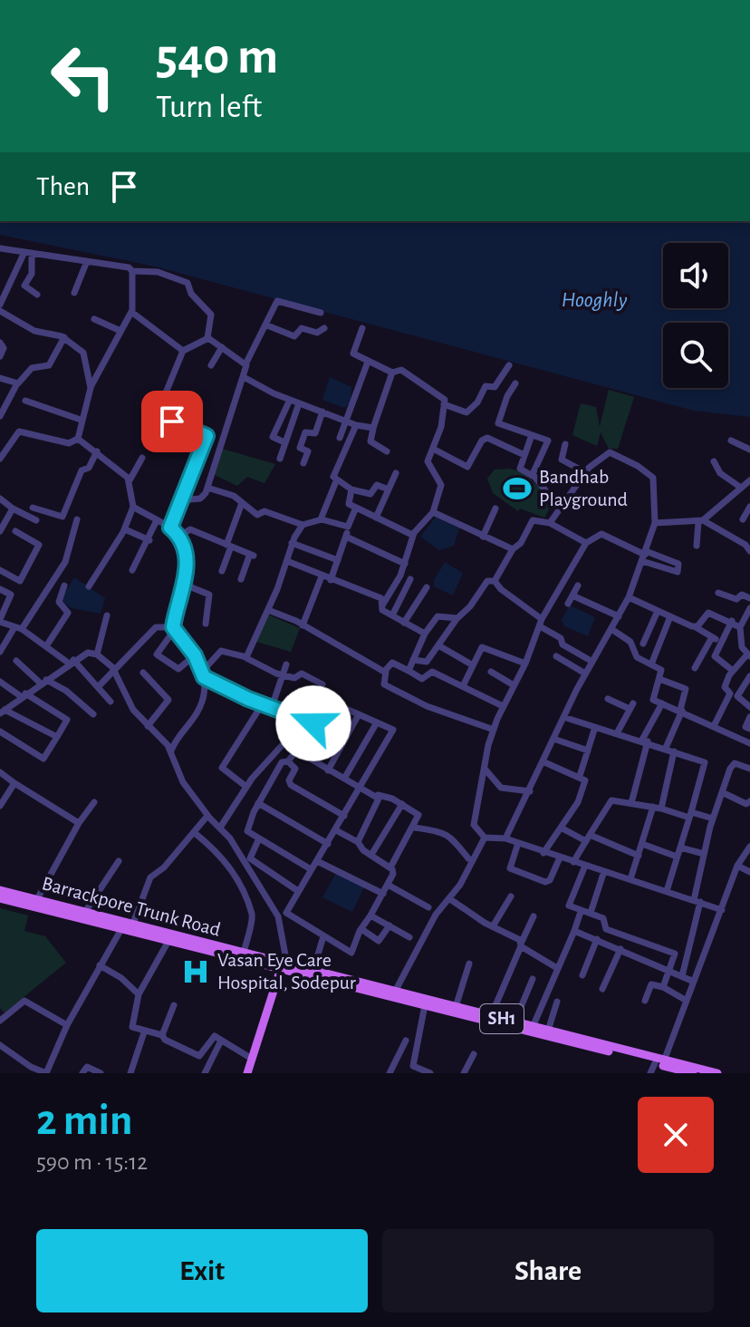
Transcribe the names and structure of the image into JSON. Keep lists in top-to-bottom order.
{
  "streets": {
    "main road": ["Barrackpore Trunk Road", "SH1"]
  },
  "water": ["Hooghly"],
  "places": {
    "sports": ["Bandhab Playground"],
    "hospital": ["Vasan Eye Care Hospital, Sodepur"]
  },
  "page": {
    "turn": ["540 m", "Turn left"],
    "then": "Then",
    "heading": ["2 min", "590 m · 15:12"],
    "buttons": ["Exit", "Share"]
  }
}
